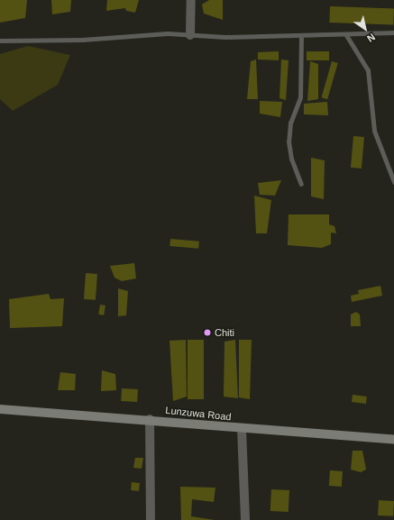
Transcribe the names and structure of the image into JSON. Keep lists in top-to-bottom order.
{
  "streets": {
    "street": ["Lunzuwa Road"]
  },
  "places": ["Chiti"],
  "north": "bottom right"
}
